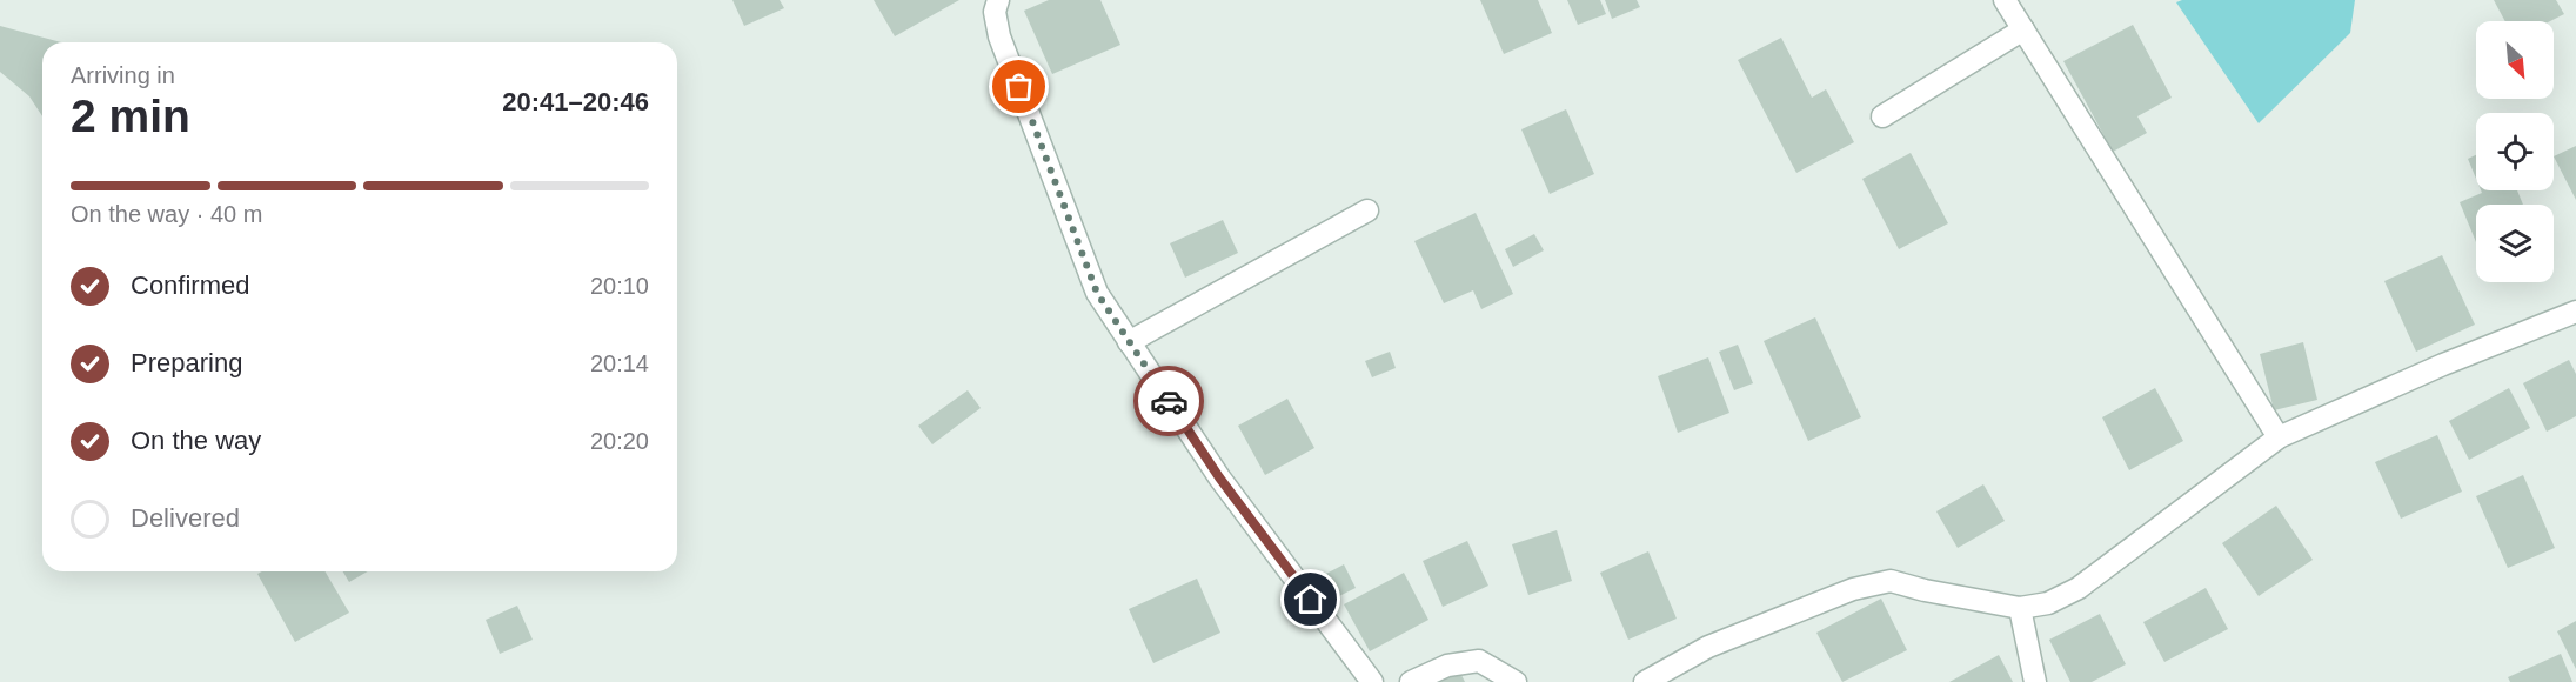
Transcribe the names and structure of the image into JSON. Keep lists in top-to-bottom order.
{
  "north": "bottom right",
  "page": {
    "heading": ["2 min", "Arriving in", "20:41–20:46"],
    "bar": "On the way · 40 m",
    "list": [
      ["Confirmed", "20:10"],
      ["Preparing", "20:14"],
      ["On the way", "20:20"],
      "Delivered"
    ]
  }
}
